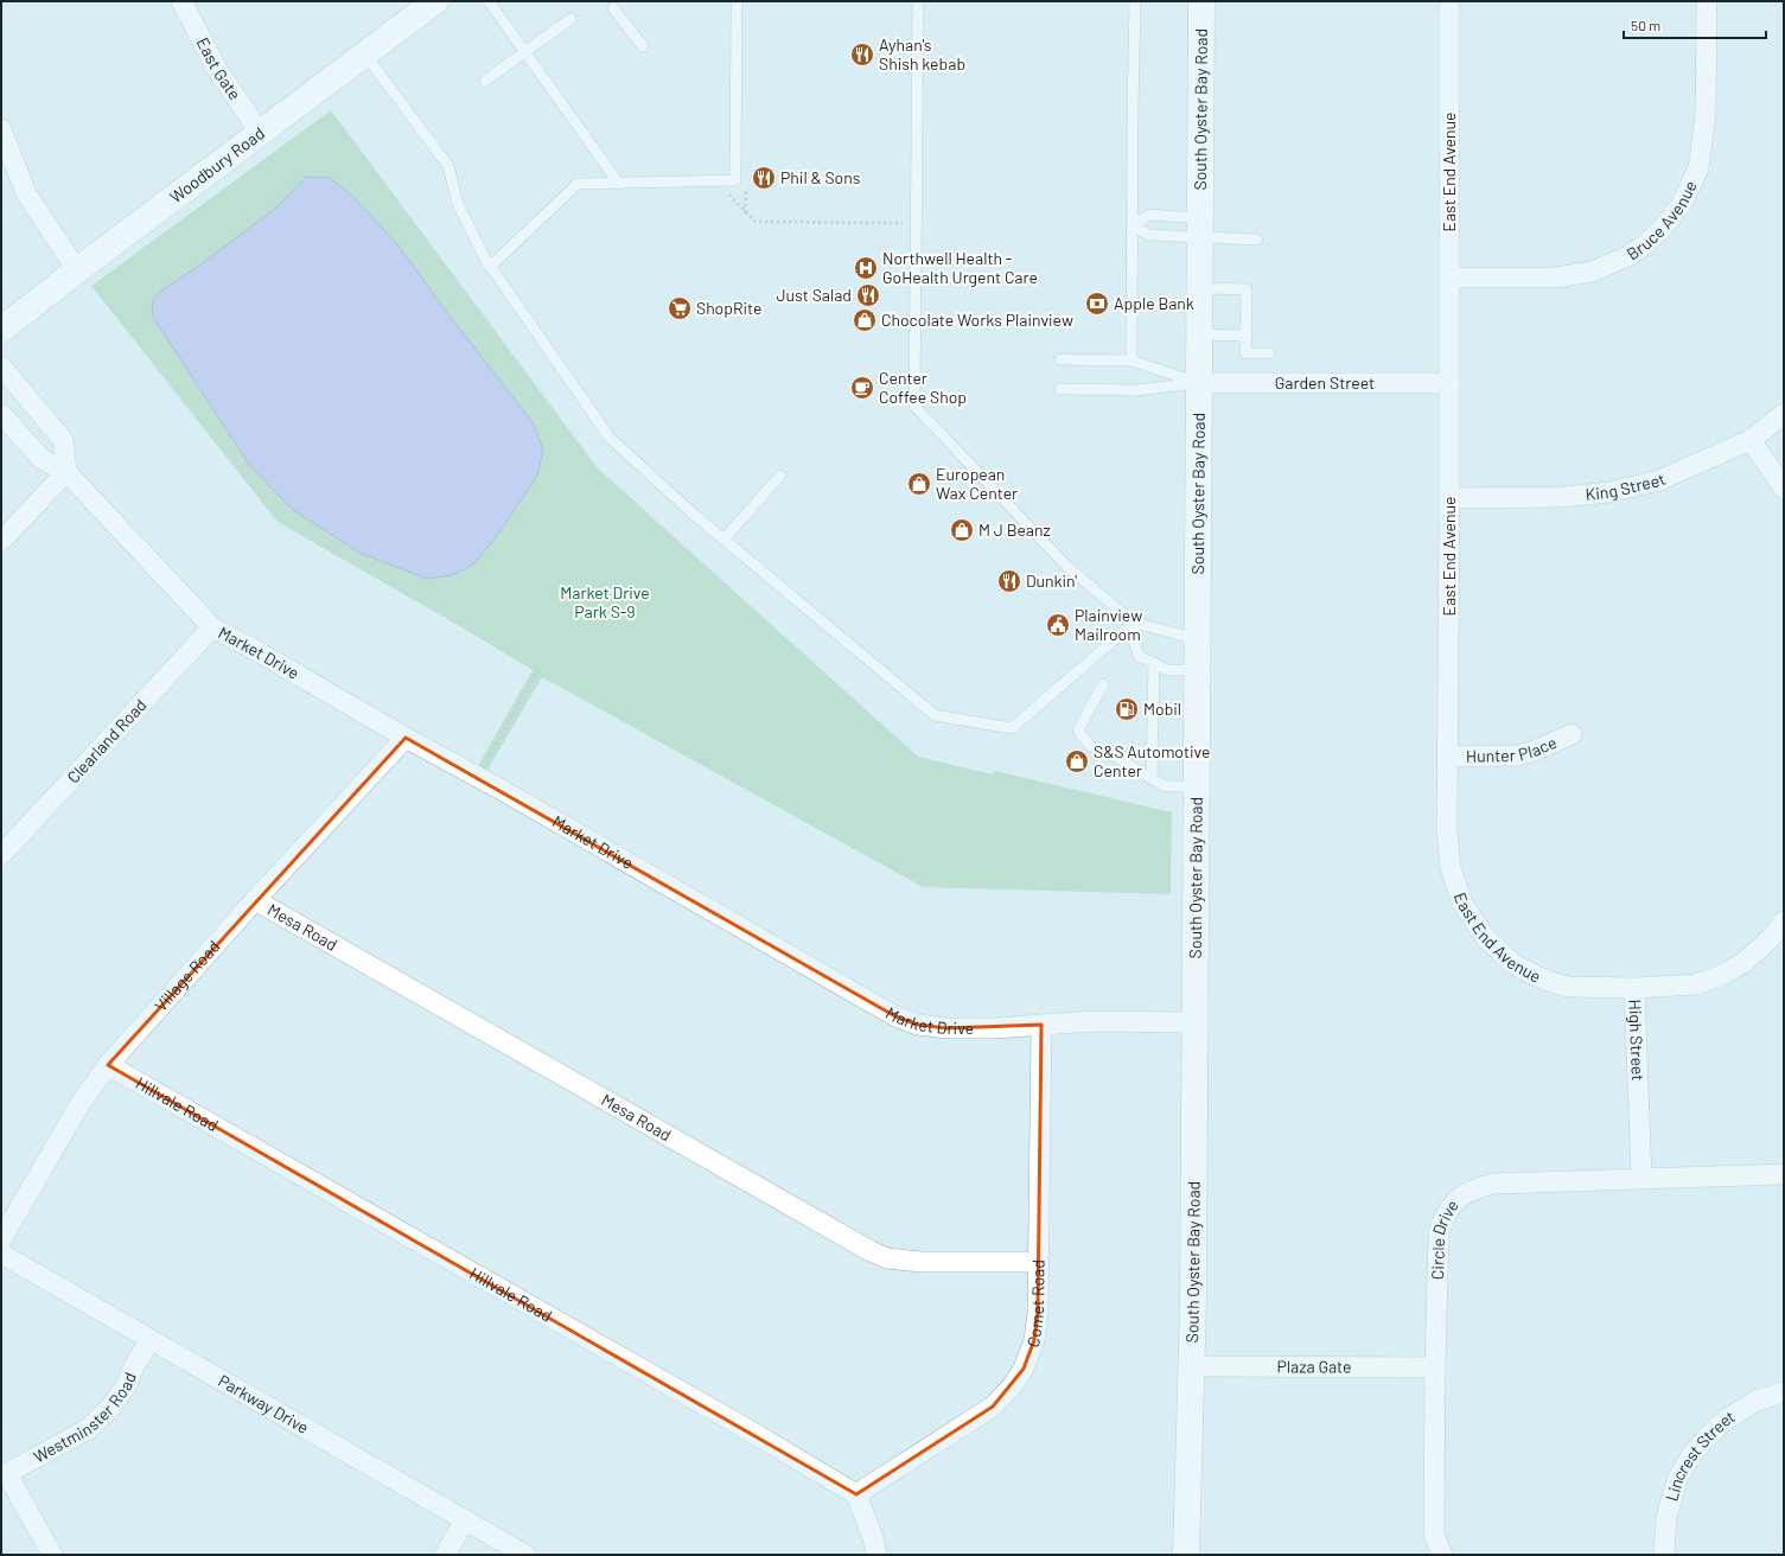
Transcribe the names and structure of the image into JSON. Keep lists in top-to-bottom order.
{
  "streets": {
    "main road": ["South Oyster Bay Road", "Woodbury Road"],
    "street": [
      "East Gate",
      "East End Avenue",
      "Bruce Avenue",
      "Garden Street",
      "King Street",
      "Market Drive",
      "Clearland Road",
      "Hunter Place",
      "Mesa Road",
      "Village Road",
      "High Street",
      "Hillvale Road",
      "Circle Drive",
      "Comet Road",
      "Plaza Gate",
      "Parkway Drive",
      "Westminster Road",
      "Lincrest Street"
    ]
  },
  "crossings": [
    ["East Gate", "Woodbury Road"],
    ["South Oyster Bay Road", "Garden Street"],
    ["South Oyster Bay Road", "Market Drive"],
    ["South Oyster Bay Road", "Plaza Gate"],
    ["East End Avenue", "Bruce Avenue"],
    ["East End Avenue", "Garden Street"],
    ["East End Avenue", "King Street"],
    ["East End Avenue", "Hunter Place"],
    ["East End Avenue", "High Street"],
    ["Market Drive", "Clearland Road"],
    ["Market Drive", "Village Road"],
    ["Market Drive", "Comet Road"],
    ["Mesa Road", "Village Road"],
    ["Mesa Road", "Comet Road"],
    ["Village Road", "Hillvale Road"],
    ["High Street", "Circle Drive"],
    ["Hillvale Road", "Comet Road"],
    ["Circle Drive", "Plaza Gate"],
    ["Parkway Drive", "Westminster Road"]
  ],
  "parks": ["Market Drive Park S-9"],
  "places": {
    "restaurant": [
      "Ayhan's Shish kebab",
      "Phil & Sons",
      "Just Salad",
      "Dunkin'"
    ],
    "hospital": ["Northwell Health - GoHealth Urgent Care"],
    "bank": ["Apple Bank"],
    "supermarket": ["ShopRite"],
    "shop": [
      "Chocolate Works Plainview",
      "European Wax Center",
      "M J Beanz",
      "S&S Automotive Center"
    ],
    "cafe": ["Center Coffee Shop"],
    "public building": ["Plainview Mailroom"],
    "fuel station": ["Mobil"]
  },
  "scale_bar": "50 m"
}
